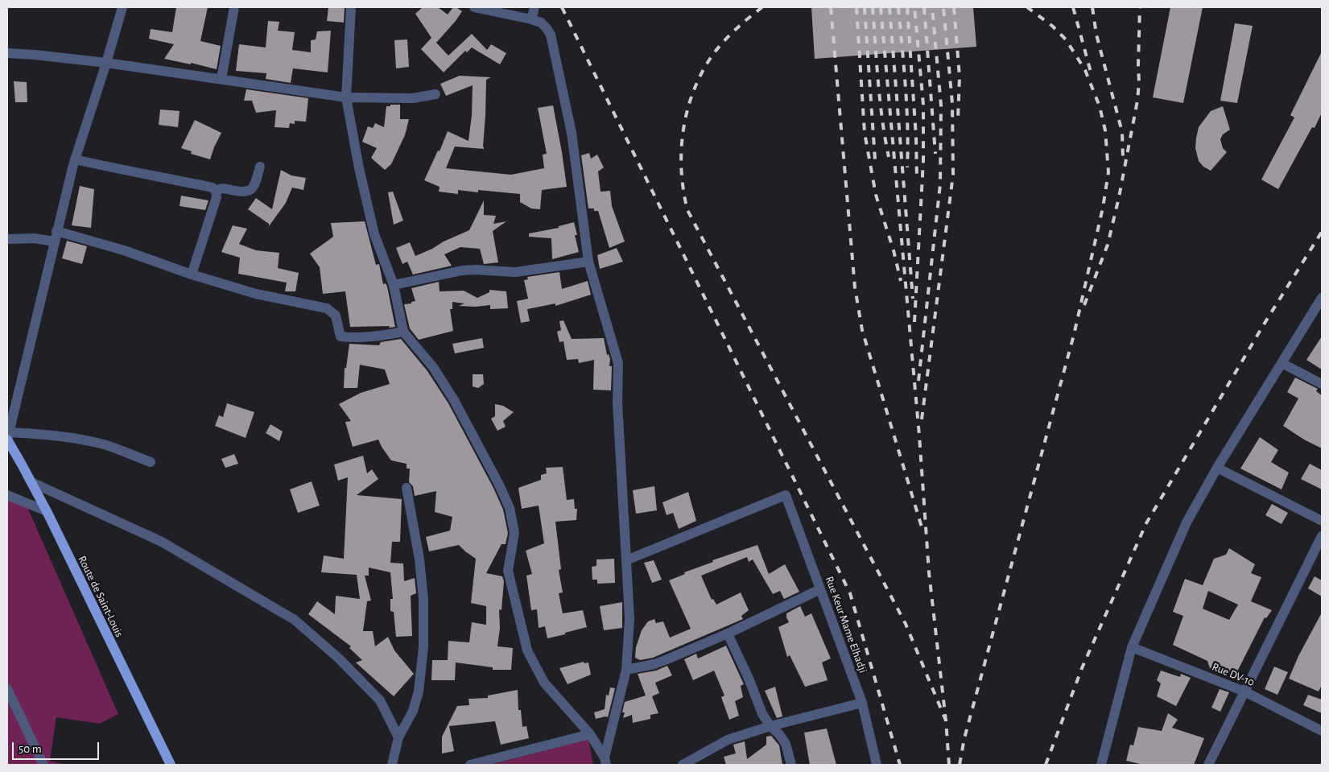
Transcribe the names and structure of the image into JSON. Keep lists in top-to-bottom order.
{
  "streets": {
    "main road": ["Route de Saint-Louis"],
    "street": ["Rue Keur Mame Elhadji", "Rue DV-10"]
  },
  "scale_bar": "50 m"
}
